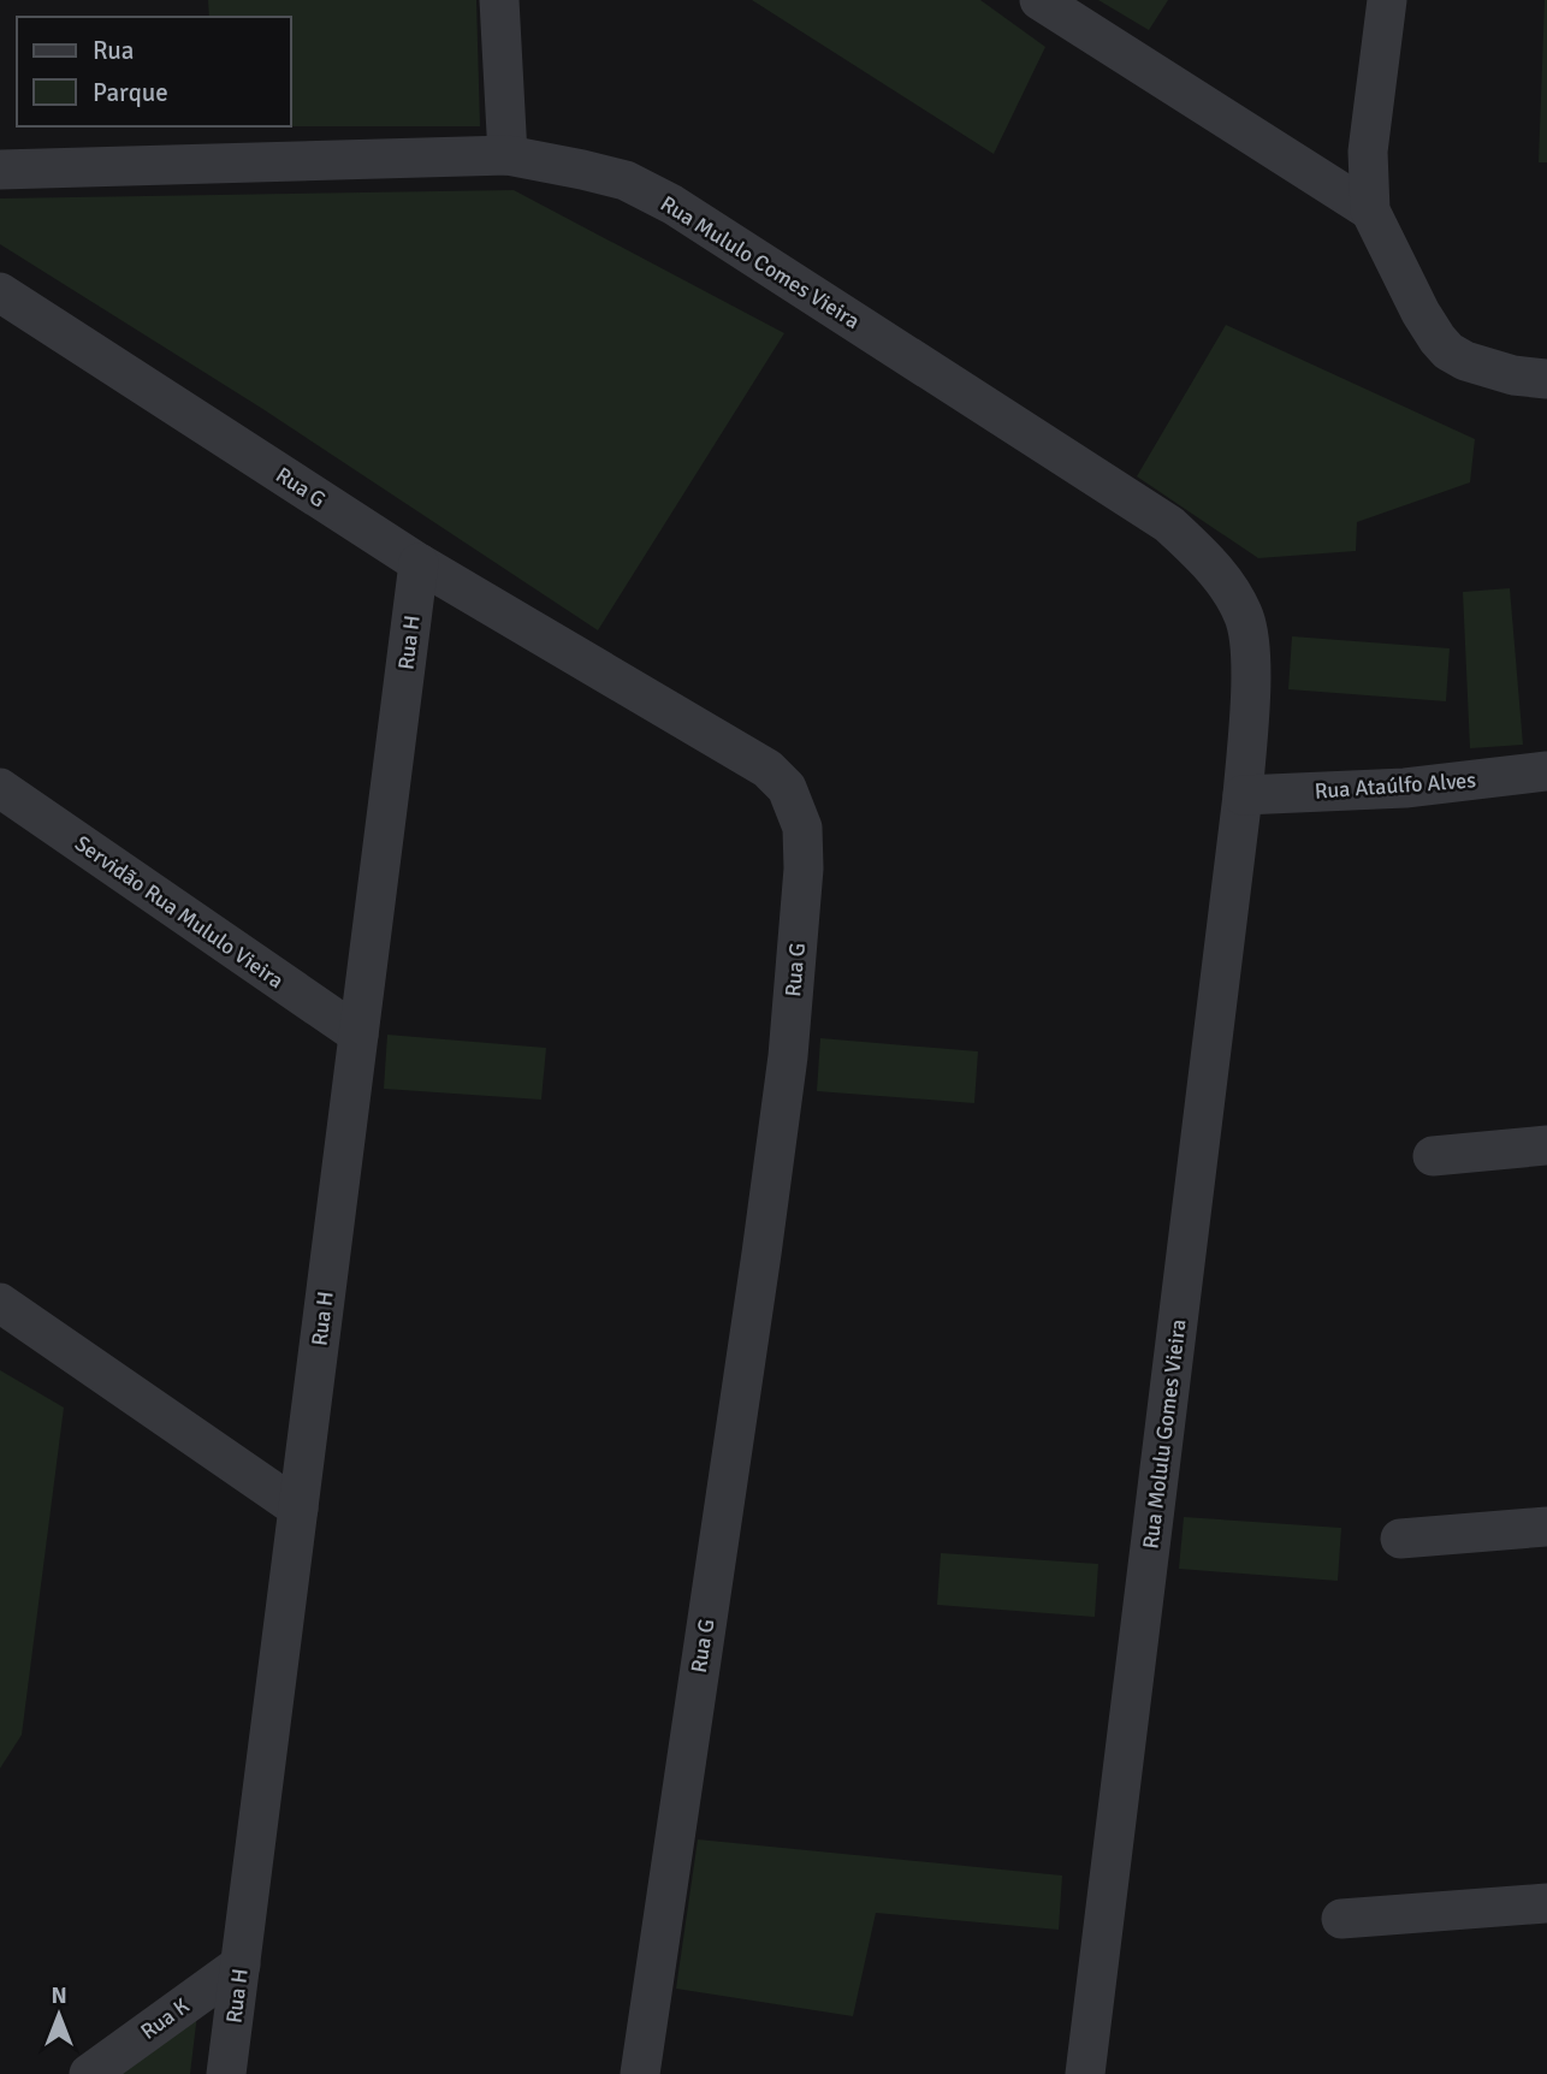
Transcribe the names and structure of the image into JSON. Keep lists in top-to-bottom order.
{
  "streets": {
    "street": [
      "Rua Mululo Comes Vieira",
      "Rua G",
      "Rua H",
      "Rua Ataúlfo Alves",
      "Servidão Rua Mululo Vieira",
      "Rua Molulu Gomes Vieira",
      "Rua K"
    ]
  },
  "crossings": [
    ["Rua Mululo Comes Vieira", "Rua Ataúlfo Alves"],
    ["Rua Mululo Comes Vieira", "Rua Molulu Gomes Vieira"],
    ["Rua G", "Rua H"],
    ["Rua H", "Servidão Rua Mululo Vieira"],
    ["Rua H", "Rua K"],
    ["Rua Ataúlfo Alves", "Rua Molulu Gomes Vieira"]
  ],
  "legend": ["Rua", "Parque"],
  "north": "top"
}
